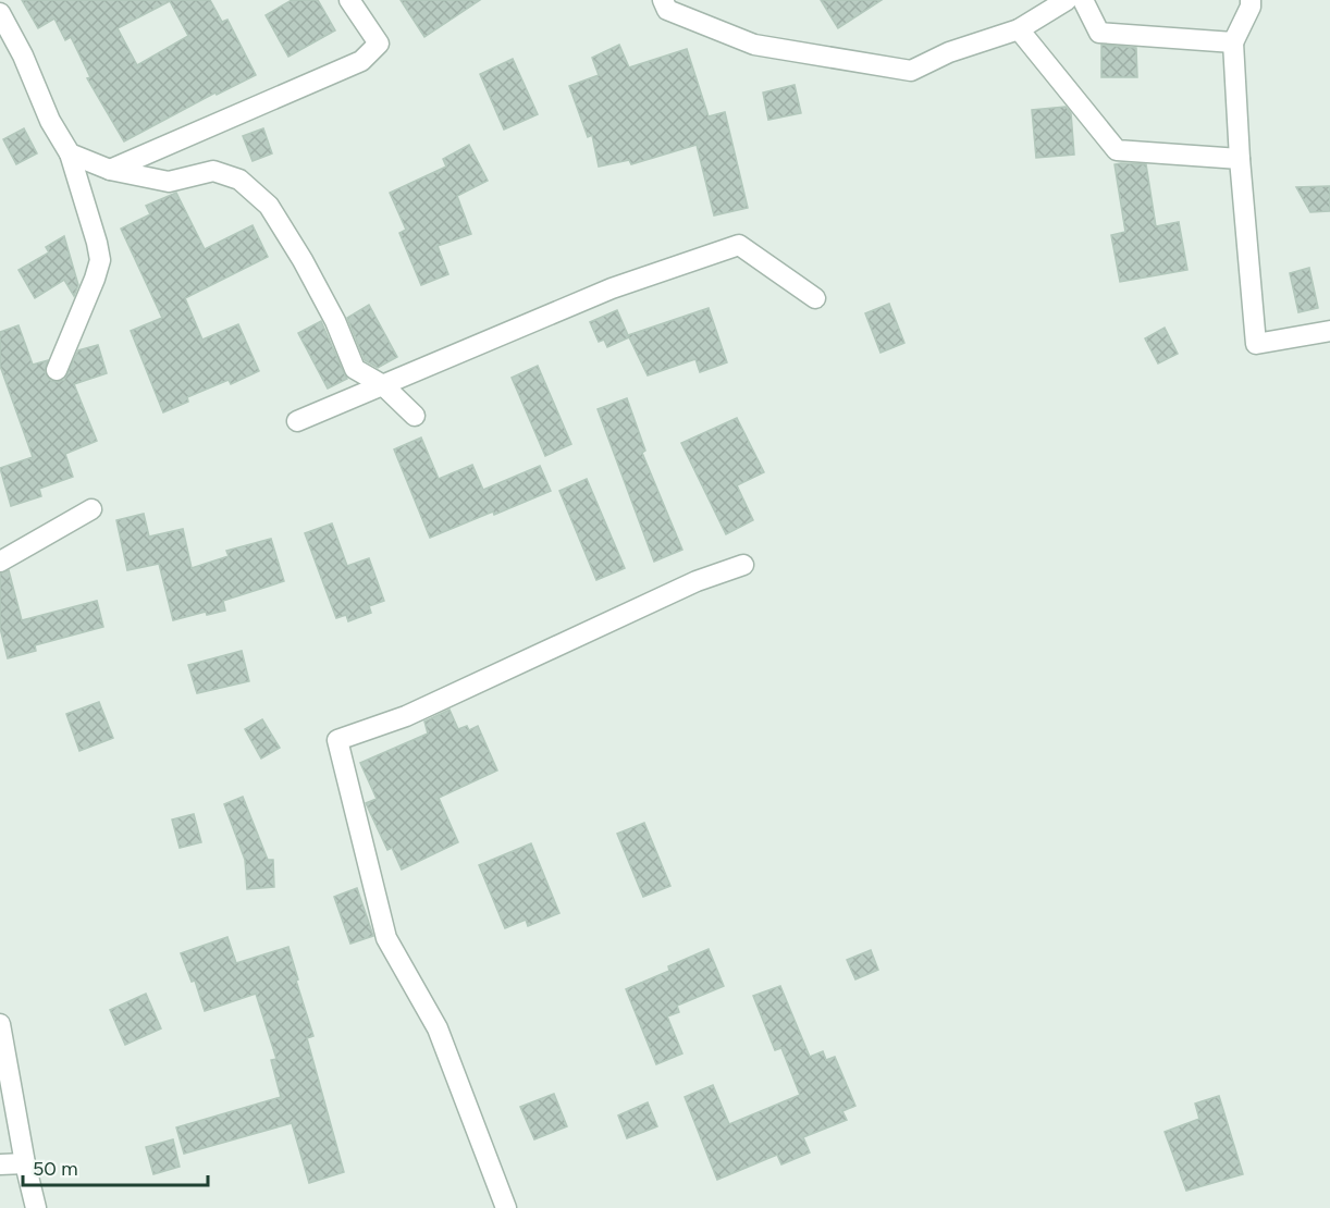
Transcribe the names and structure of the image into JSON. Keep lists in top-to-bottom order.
{
  "scale_bar": "50 m"
}
